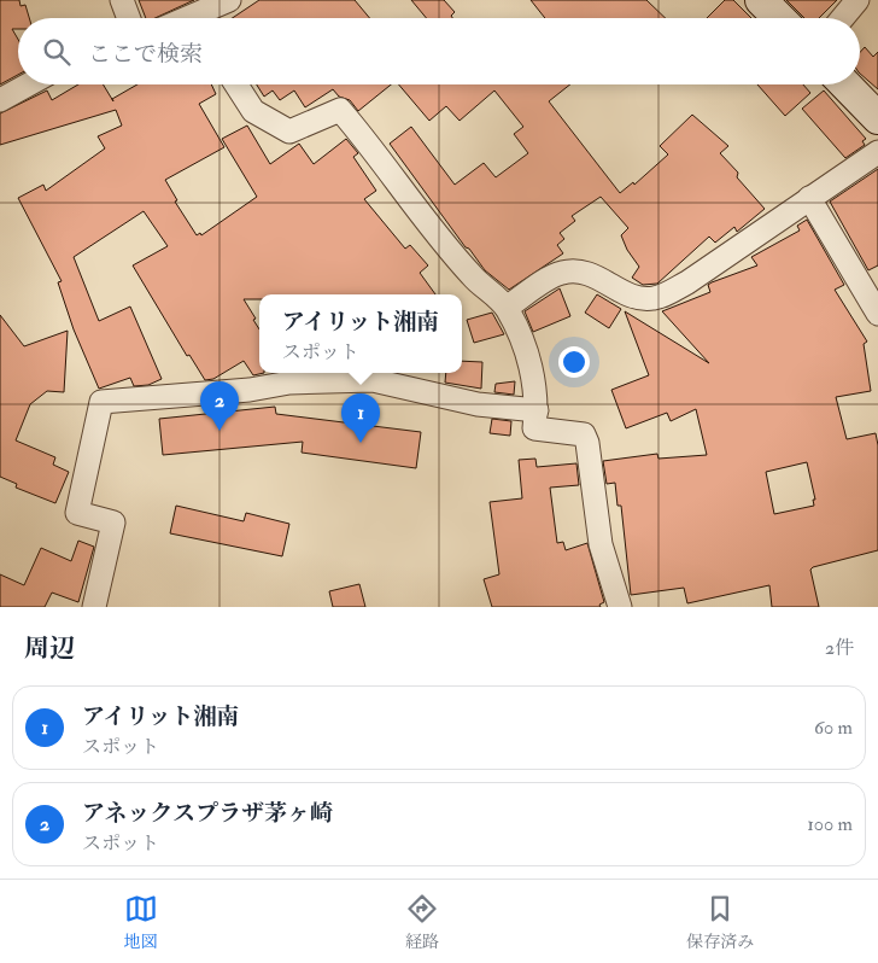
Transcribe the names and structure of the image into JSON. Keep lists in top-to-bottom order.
{
  "page": {
    "search": "ここで検索",
    "popup": ["アイリット湘南", "スポット"],
    "pins": ["2", "1"],
    "heading": ["周辺", "2件"],
    "list": [
      {
        "mark": "1",
        "name": "アイリット湘南",
        "note": "スポット",
        "value": "60 m"
      },
      {
        "mark": "2",
        "name": "アネックスプラザ茅ヶ崎",
        "note": "スポット",
        "value": "100 m"
      }
    ],
    "nav": ["地図", "経路", "保存済み"]
  }
}
